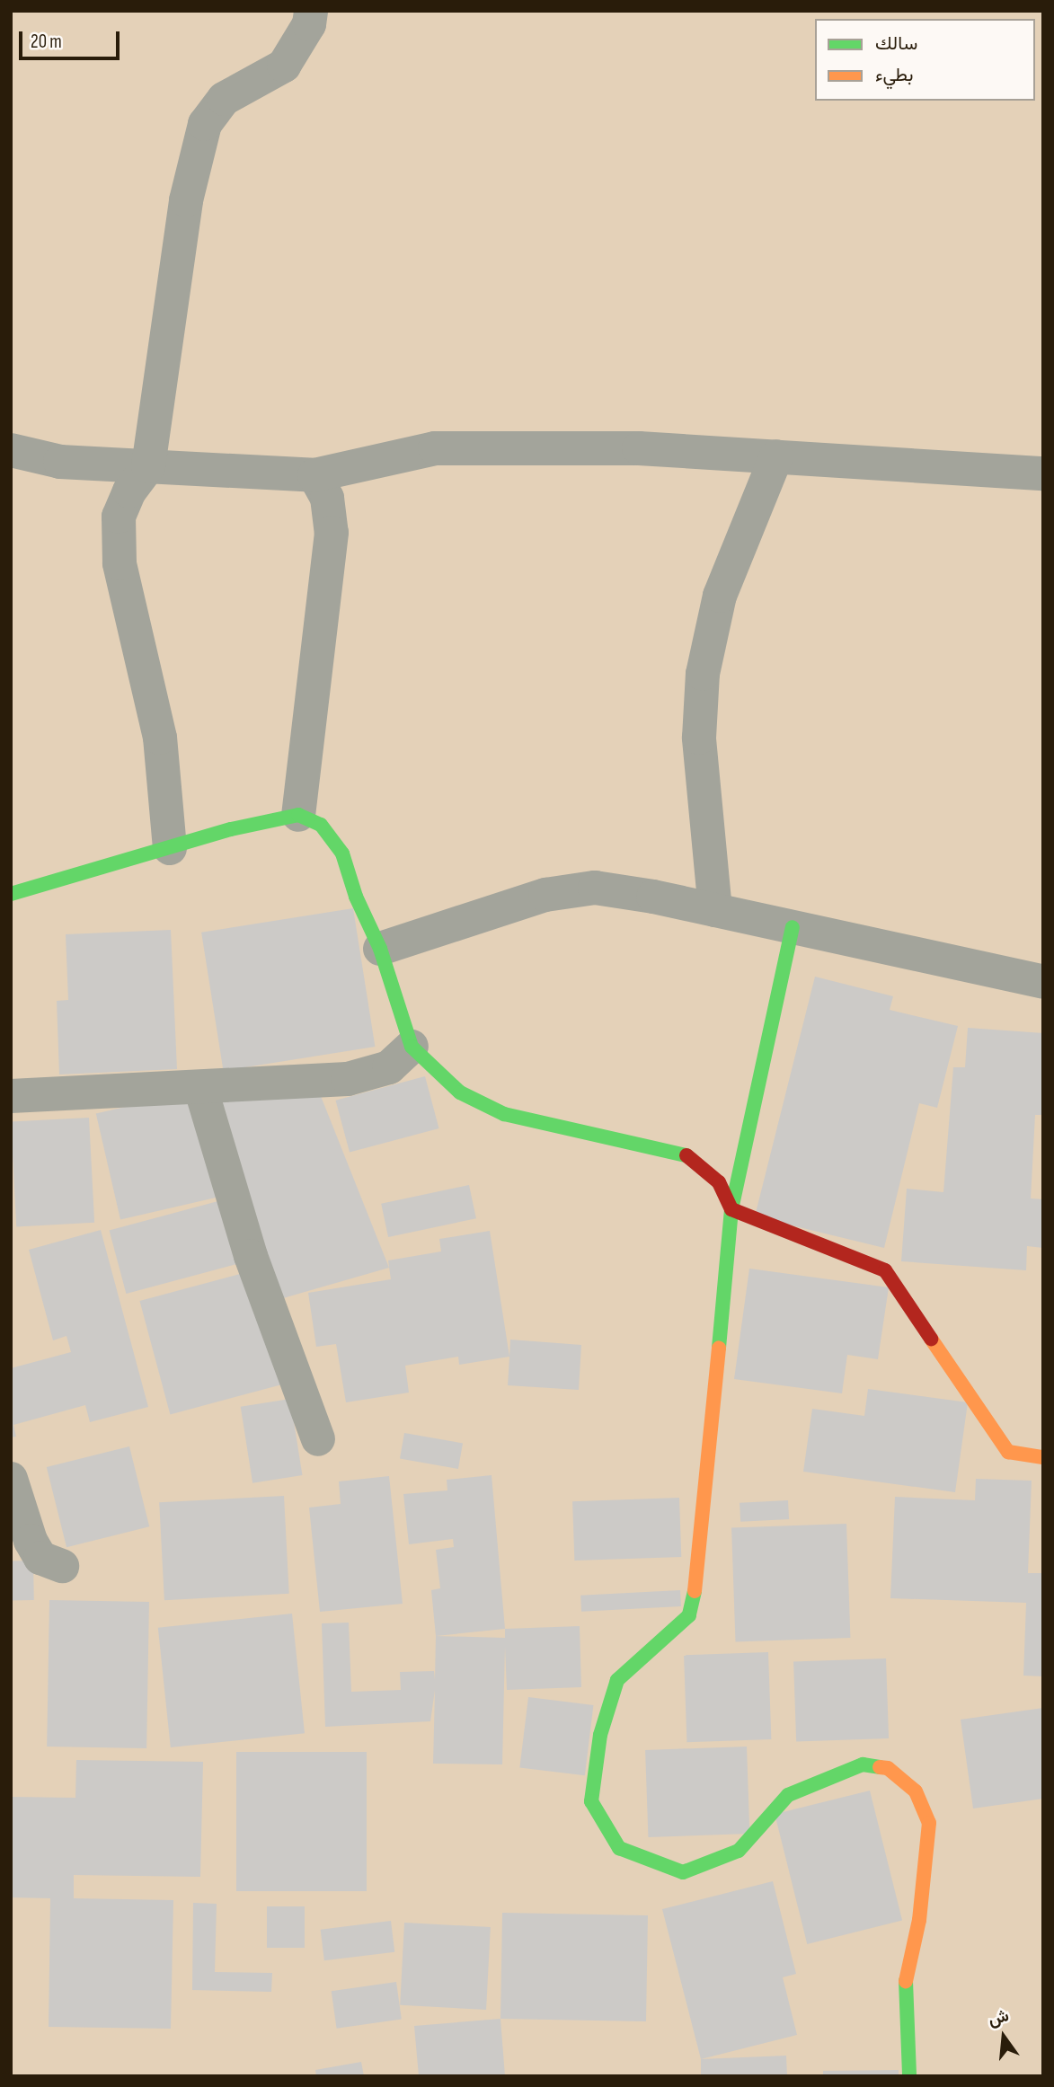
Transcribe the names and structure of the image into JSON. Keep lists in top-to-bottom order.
{
  "legend": ["سالك", "بطيء"],
  "scale_bar": "20 m",
  "north": "top"
}
